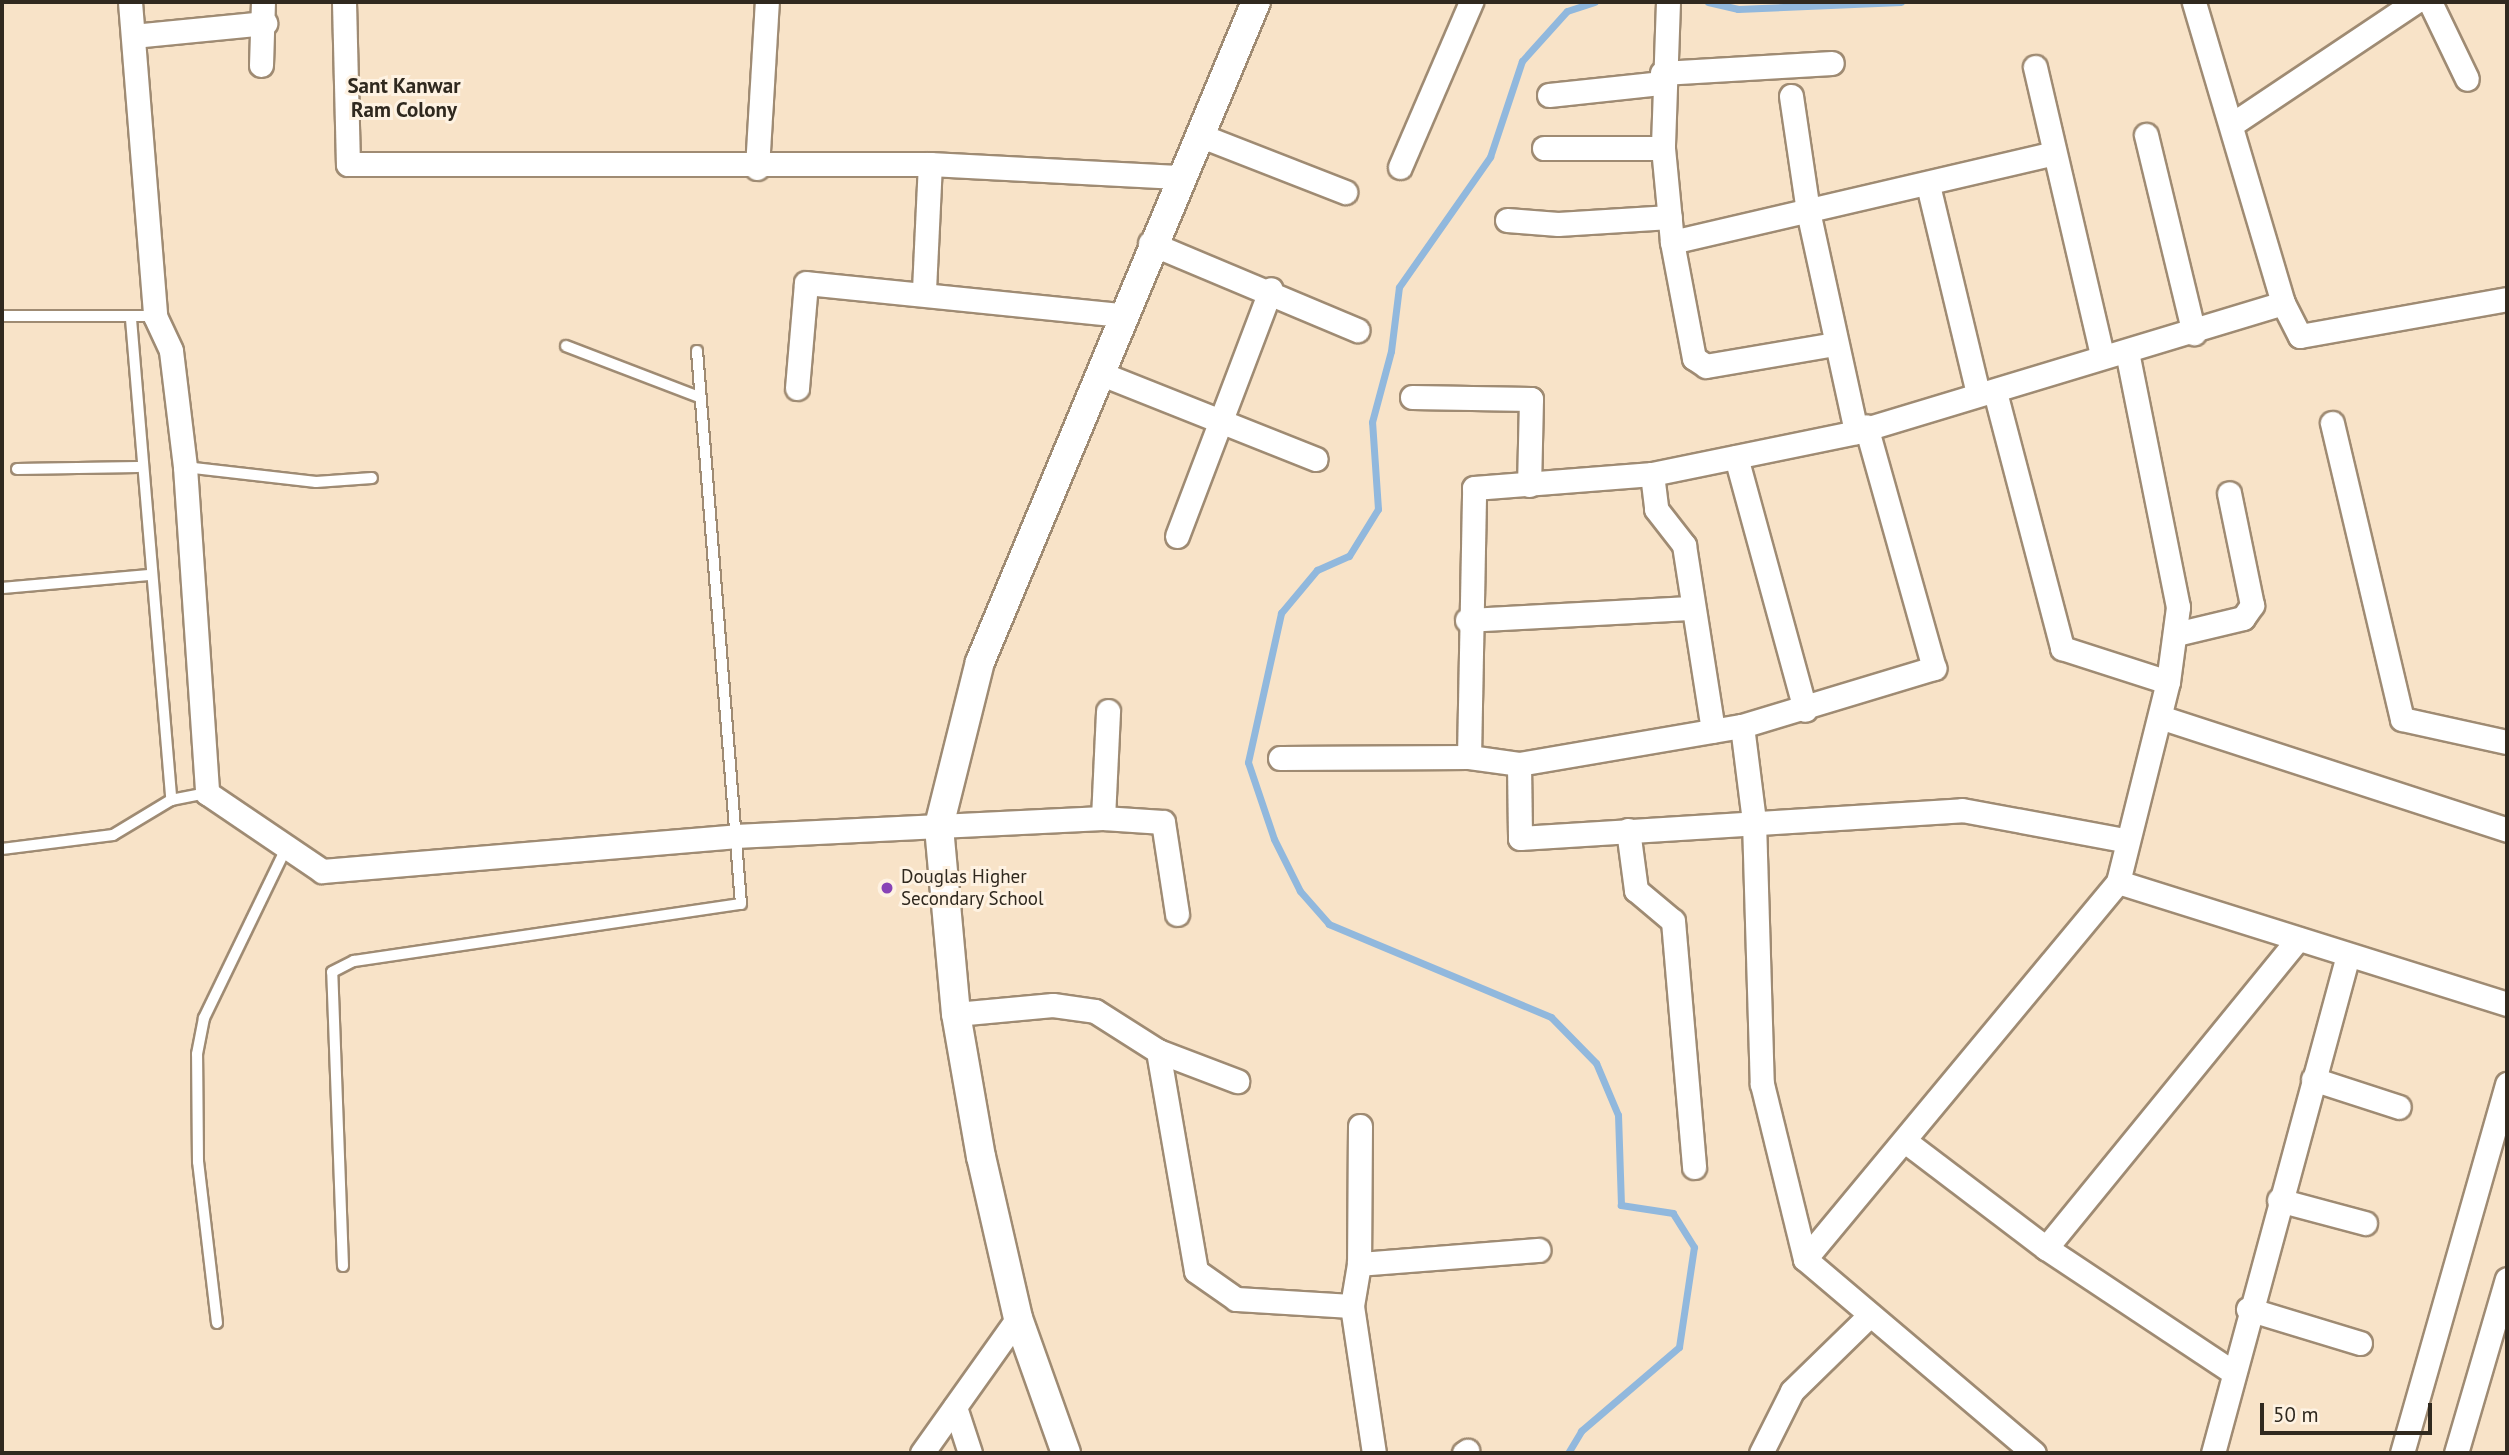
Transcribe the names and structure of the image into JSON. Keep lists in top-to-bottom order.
{
  "districts": ["Sant Kanwar Ram Colony"],
  "places": ["Douglas Higher Secondary School"],
  "scale_bar": "50 m"
}
